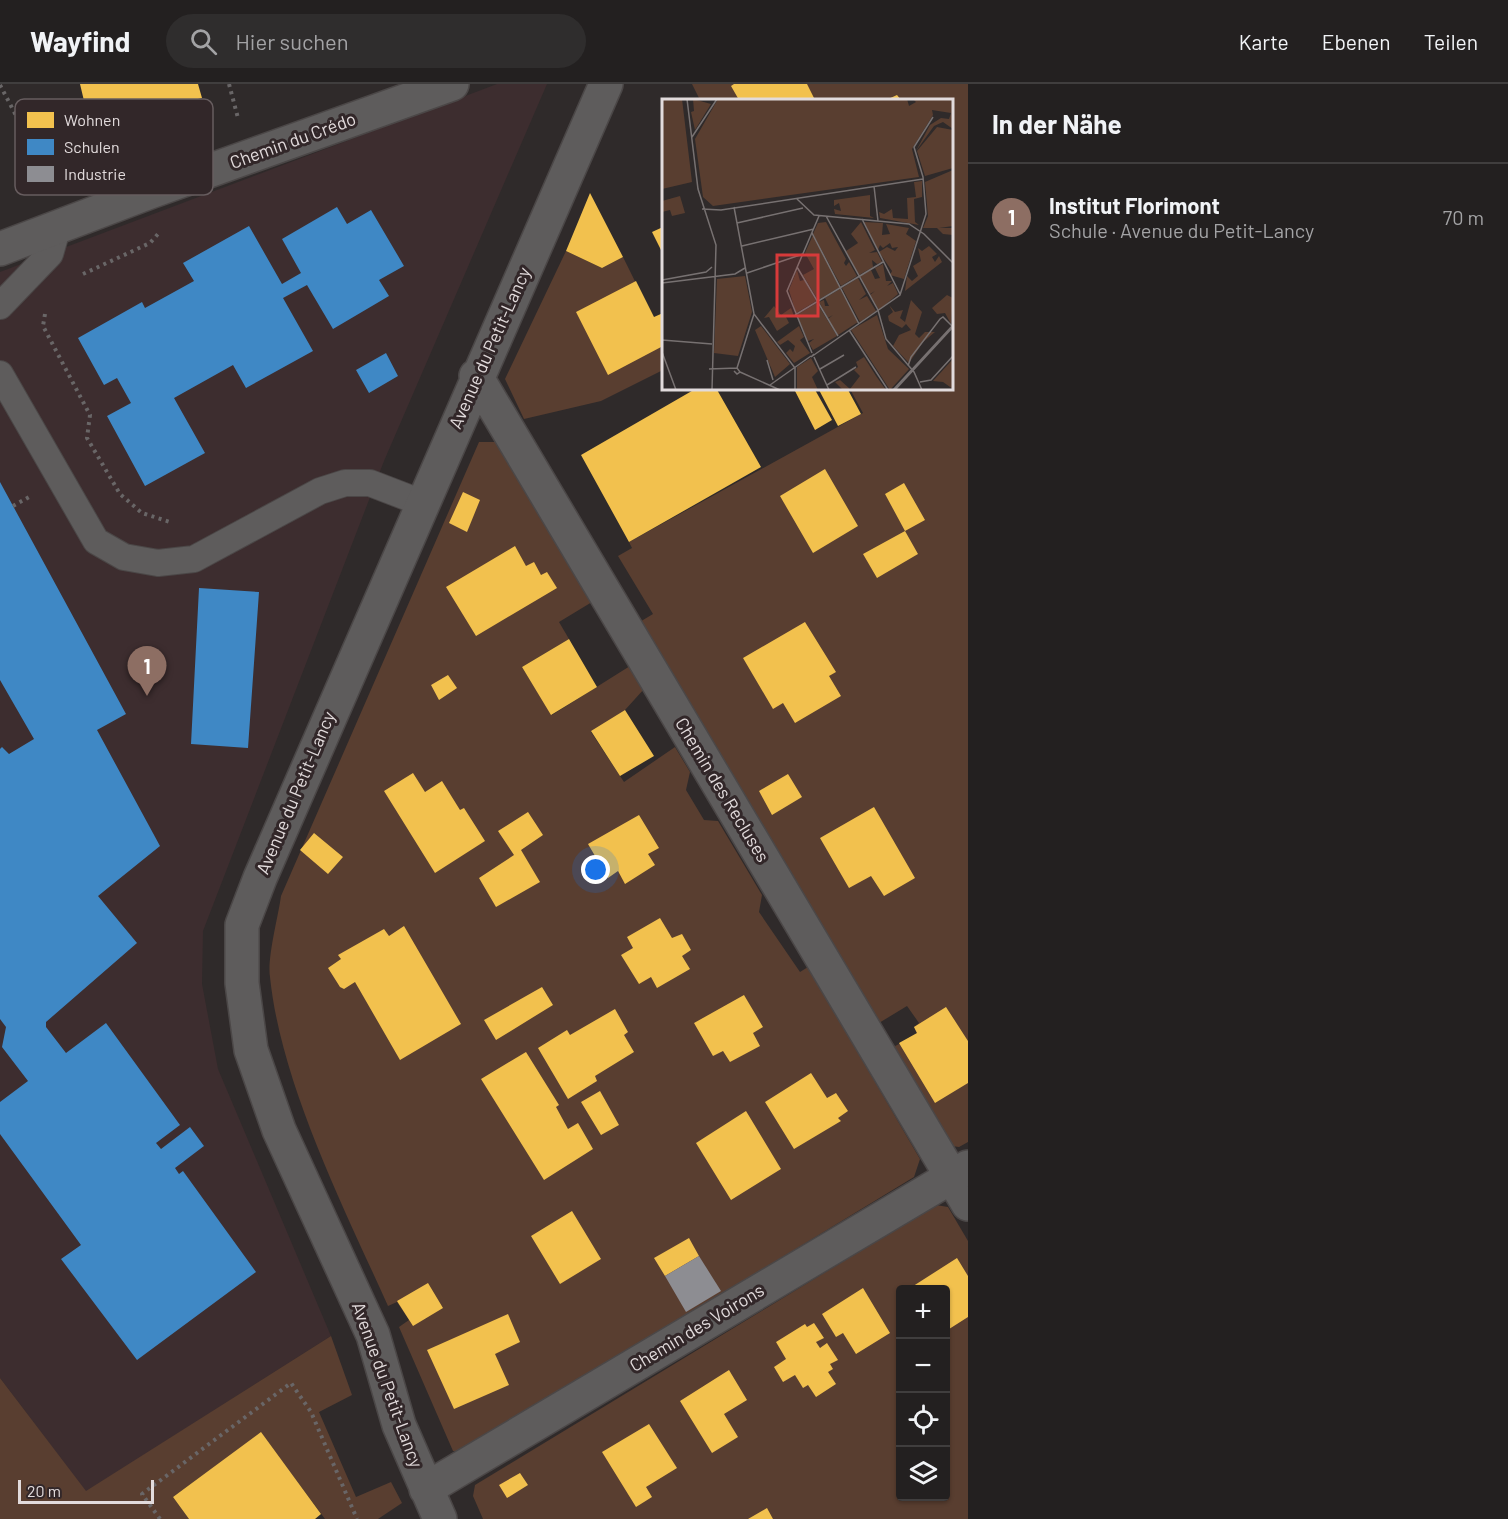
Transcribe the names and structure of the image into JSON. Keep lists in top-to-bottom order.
{
  "streets": {
    "street": [
      "Chemin du Crédo",
      "Avenue du Petit-Lancy",
      "Chemin des Recluses",
      "Chemin des Voirons"
    ]
  },
  "crossings": [
    ["Avenue du Petit-Lancy", "Chemin des Recluses"],
    ["Avenue du Petit-Lancy", "Chemin des Voirons"],
    ["Chemin des Recluses", "Chemin des Voirons"]
  ],
  "legend": ["Wohnen", "Schulen", "Industrie"],
  "scale_bar": "20 m",
  "page": {
    "header": "Wayfind",
    "search": "Hier suchen",
    "nav": ["Karte", "Ebenen", "Teilen"],
    "heading": "In der Nähe",
    "list": [
      {
        "mark": "1",
        "name": "Institut Florimont",
        "note": "Schule · Avenue du Petit-Lancy",
        "value": "70 m"
      }
    ],
    "pins": "1",
    "map_buttons": ["+", "−"],
    "scale": "20 m"
  }
}
